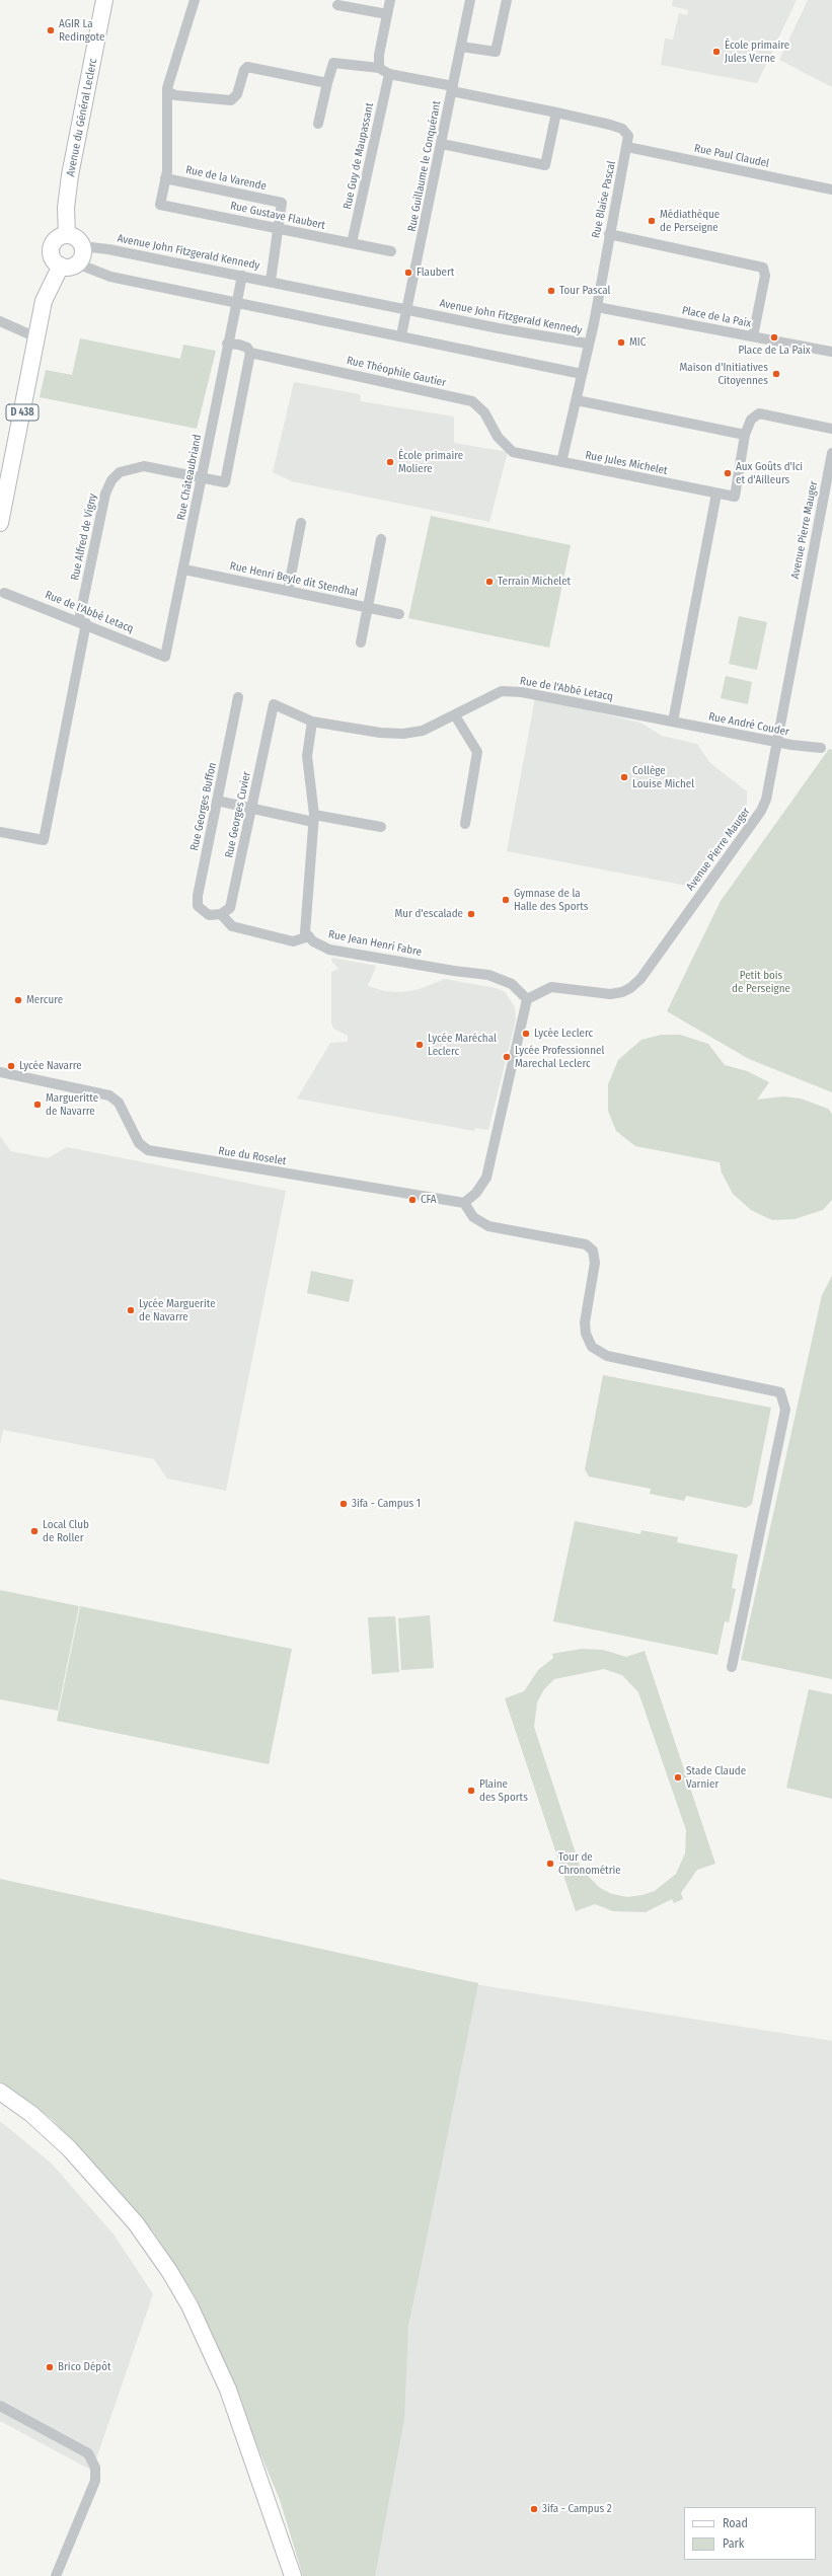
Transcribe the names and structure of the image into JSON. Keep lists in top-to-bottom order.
{
  "streets": {
    "main road": ["Avenue du Général Leclerc", "D 438"],
    "street": [
      "Rue Guy de Maupassant",
      "Rue Paul Claudel",
      "Rue Guillaume le Conquérant",
      "Rue de la Varende",
      "Rue Blaise Pascal",
      "Rue Gustave Flaubert",
      "Avenue John Fitzgerald Kennedy",
      "Place de la Paix",
      "Rue Théophile Gautier",
      "Rue Jules Michelet",
      "Rue Châteaubriand",
      "Avenue Pierre Mauger",
      "Rue Alfred de Vigny",
      "Rue Henri Beyle dit Stendhal",
      "Rue de l'Abbé Letacq",
      "Rue André Couder",
      "Rue Georges Buffon",
      "Rue Georges Cuvier",
      "Rue Jean Henri Fabre",
      "Rue du Roselet"
    ]
  },
  "crossings": [
    ["Avenue du Général Leclerc", "Avenue John Fitzgerald Kennedy"],
    ["Avenue du Général Leclerc", "D 438"],
    ["Rue Guy de Maupassant", "Rue Blaise Pascal"],
    ["Rue Guy de Maupassant", "Rue Gustave Flaubert"],
    ["Rue Paul Claudel", "Rue Blaise Pascal"],
    ["Rue Guillaume le Conquérant", "Rue Blaise Pascal"],
    ["Rue Guillaume le Conquérant", "Avenue John Fitzgerald Kennedy"],
    ["Rue de la Varende", "Rue Gustave Flaubert"],
    ["Rue Blaise Pascal", "Avenue John Fitzgerald Kennedy"],
    ["Rue Blaise Pascal", "Place de la Paix"],
    ["Avenue John Fitzgerald Kennedy", "D 438"],
    ["Avenue John Fitzgerald Kennedy", "Rue Jules Michelet"],
    ["Avenue John Fitzgerald Kennedy", "Rue Châteaubriand"],
    ["Rue Théophile Gautier", "Rue Jules Michelet"],
    ["Rue Théophile Gautier", "Rue Châteaubriand"],
    ["Rue Théophile Gautier", "Rue Alfred de Vigny"],
    ["Rue Châteaubriand", "Rue Alfred de Vigny"],
    ["Rue Châteaubriand", "Rue Henri Beyle dit Stendhal"],
    ["Rue Châteaubriand", "Rue de l'Abbé Letacq"],
    ["Avenue Pierre Mauger", "Rue André Couder"],
    ["Avenue Pierre Mauger", "Rue Jean Henri Fabre"],
    ["Rue Alfred de Vigny", "Rue de l'Abbé Letacq"],
    ["Rue de l'Abbé Letacq", "Rue André Couder"],
    ["Rue de l'Abbé Letacq", "Rue Georges Cuvier"],
    ["Rue Georges Buffon", "Rue Georges Cuvier"]
  ],
  "parks": ["Petit bois de Perseigne"],
  "places": [
    "AGIR La Redingote",
    "École primaire Jules Verne",
    "Médiathèque de Perseigne",
    "Flaubert",
    "Tour Pascal",
    "Place de La Paix",
    "MIC",
    "Maison d'Initiatives Citoyennes",
    "École primaire Moliere",
    "Aux Goûts d'Ici et d'Ailleurs",
    "Terrain Michelet",
    "Collège Louise Michel",
    "Gymnase de la Halle des Sports",
    "Mur d'escalade",
    "Mercure",
    "Lycée Leclerc",
    "Lycée Maréchal Leclerc",
    "Lycée Professionnel Marechal Leclerc",
    "Lycée Navarre",
    "Margueritte de Navarre",
    "CFA",
    "Lycée Marguerite de Navarre",
    "3ifa - Campus 1",
    "Local Club de Roller",
    "Stade Claude Varnier",
    "Plaine des Sports",
    "Tour de Chronométrie",
    "Brico Dépôt",
    "3ifa - Campus 2"
  ],
  "legend": ["Road", "Park"]
}
